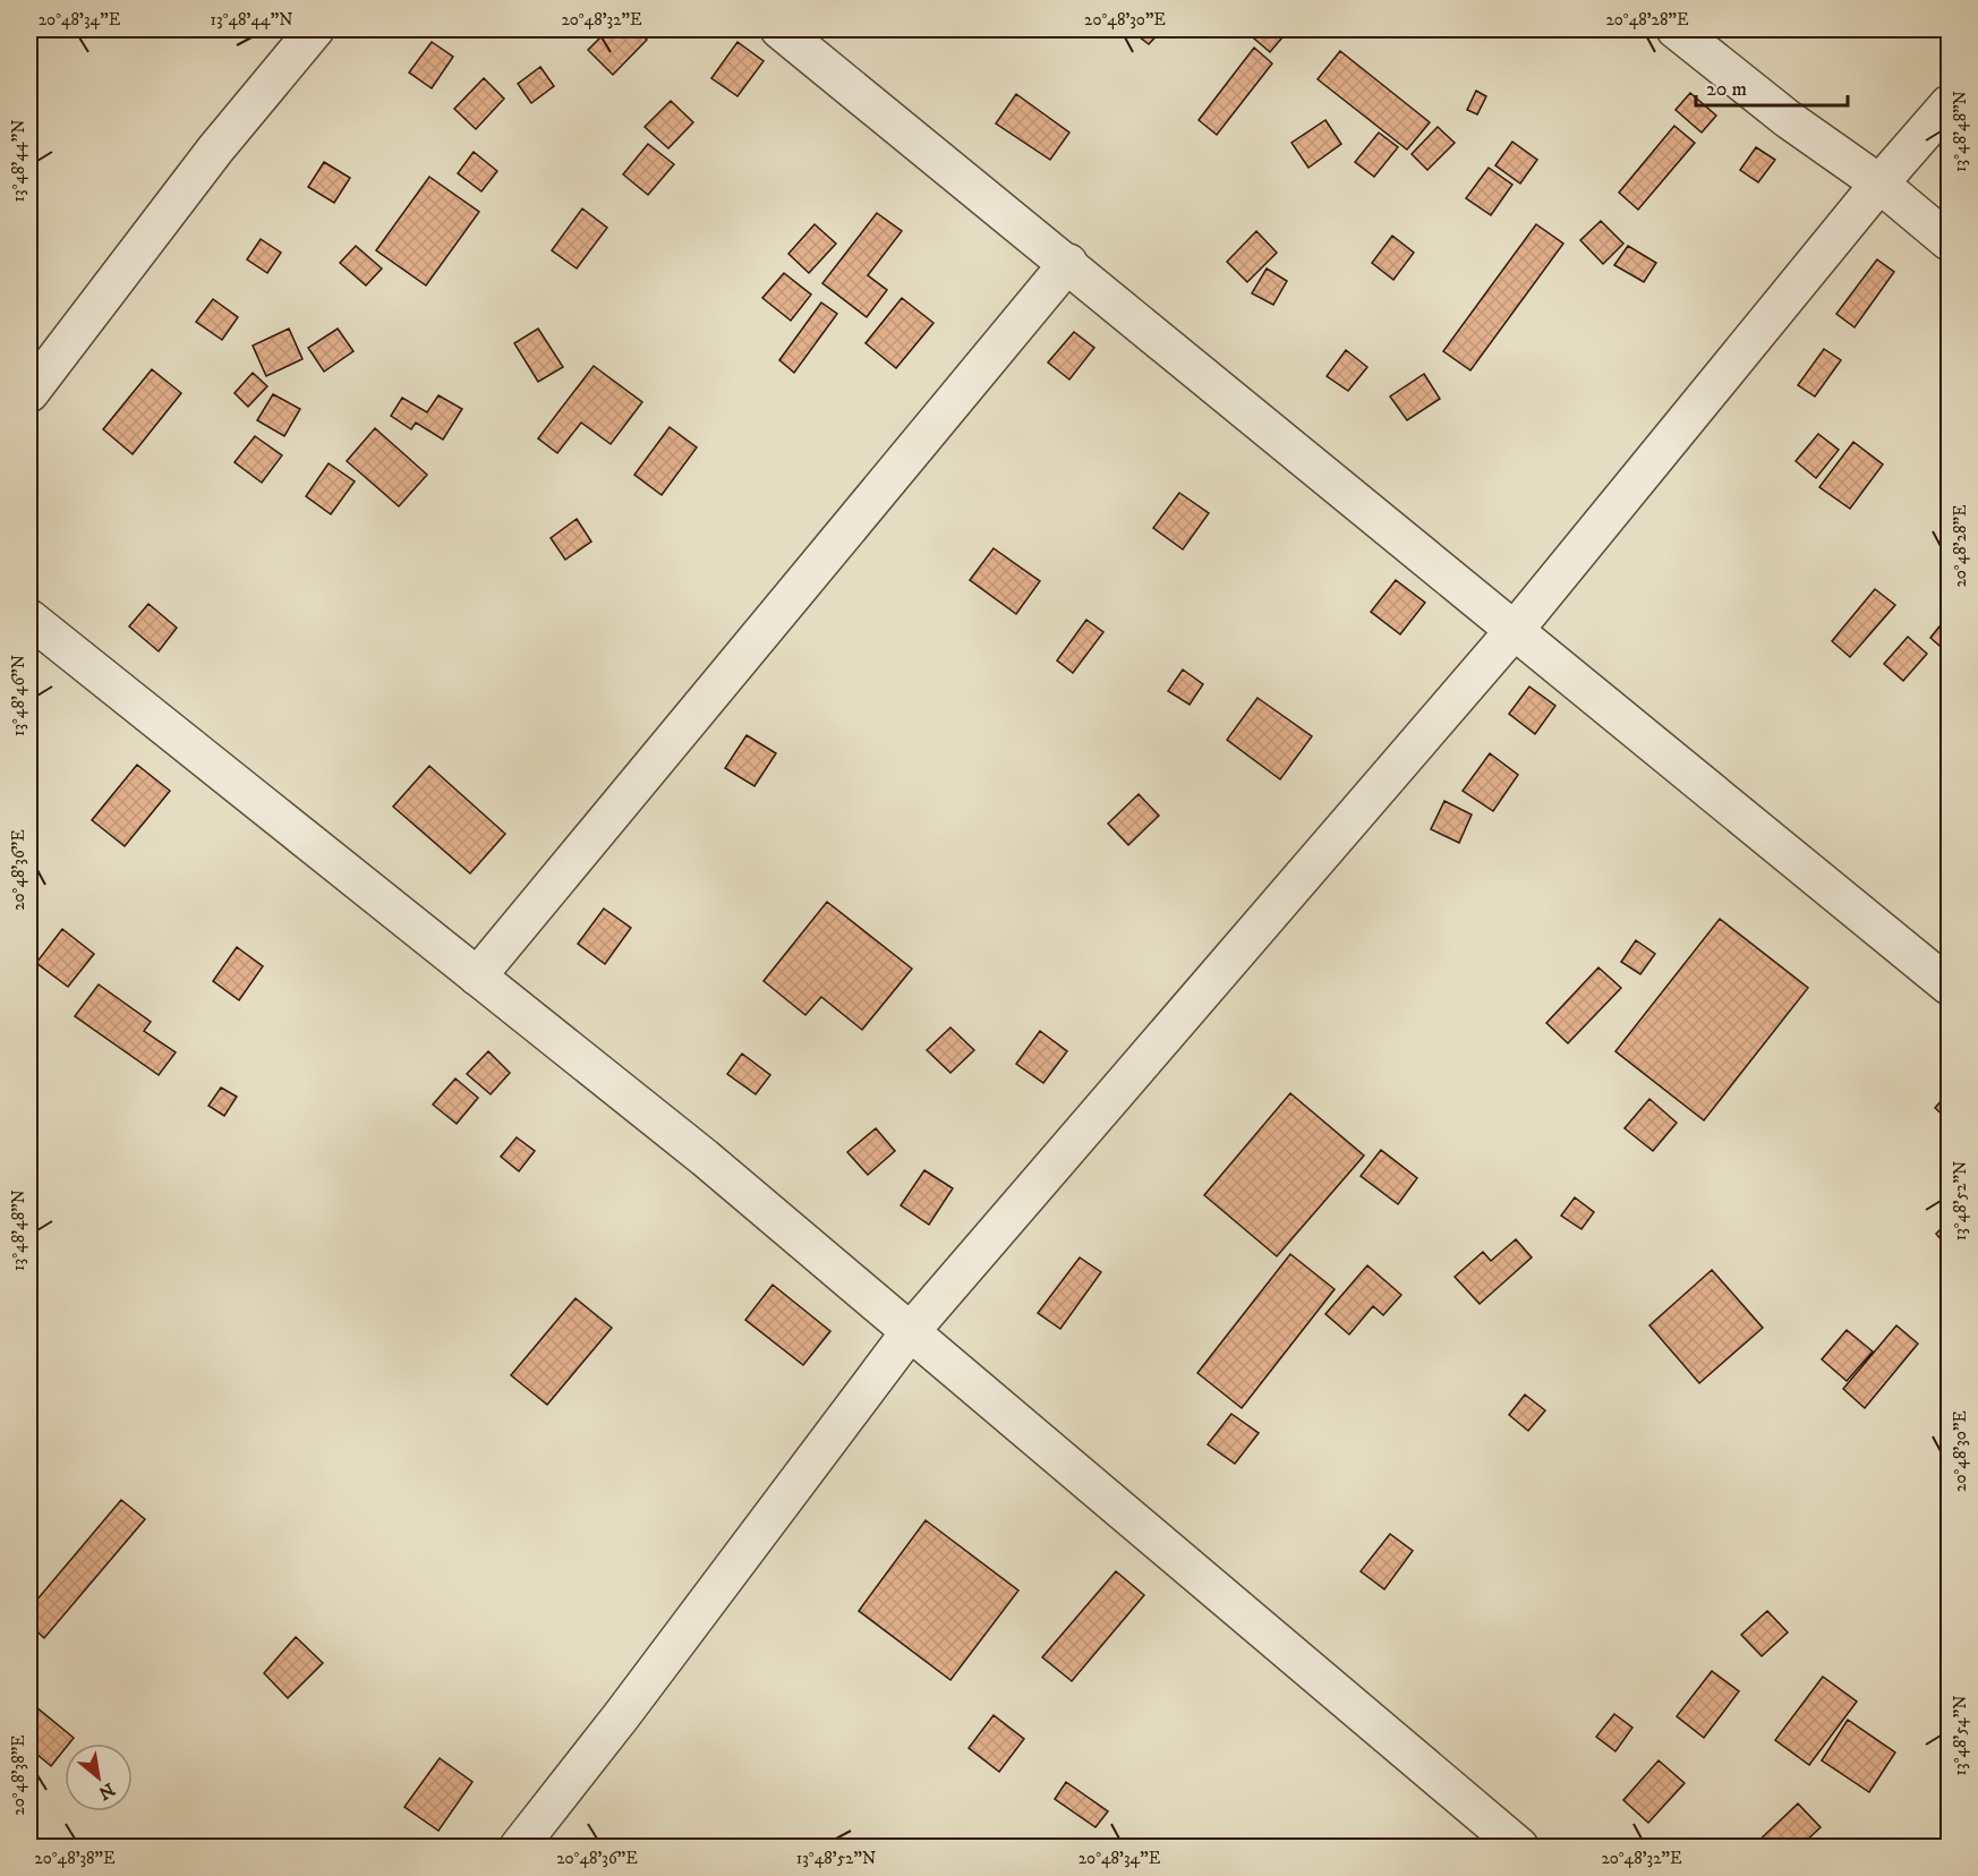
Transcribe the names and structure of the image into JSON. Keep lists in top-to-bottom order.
{
  "scale_bar": "20 m",
  "north": "bottom right",
  "coordinates": [
    "20°48'34\"E",
    "13°48'44\"N",
    "20°48'32\"E",
    "20°48'30\"E",
    "20°48'28\"E",
    "13°48'48\"N",
    "13°48'46\"N",
    "20°48'36\"E",
    "13°48'52\"N",
    "13°48'54\"N",
    "20°48'38\"E"
  ]
}
